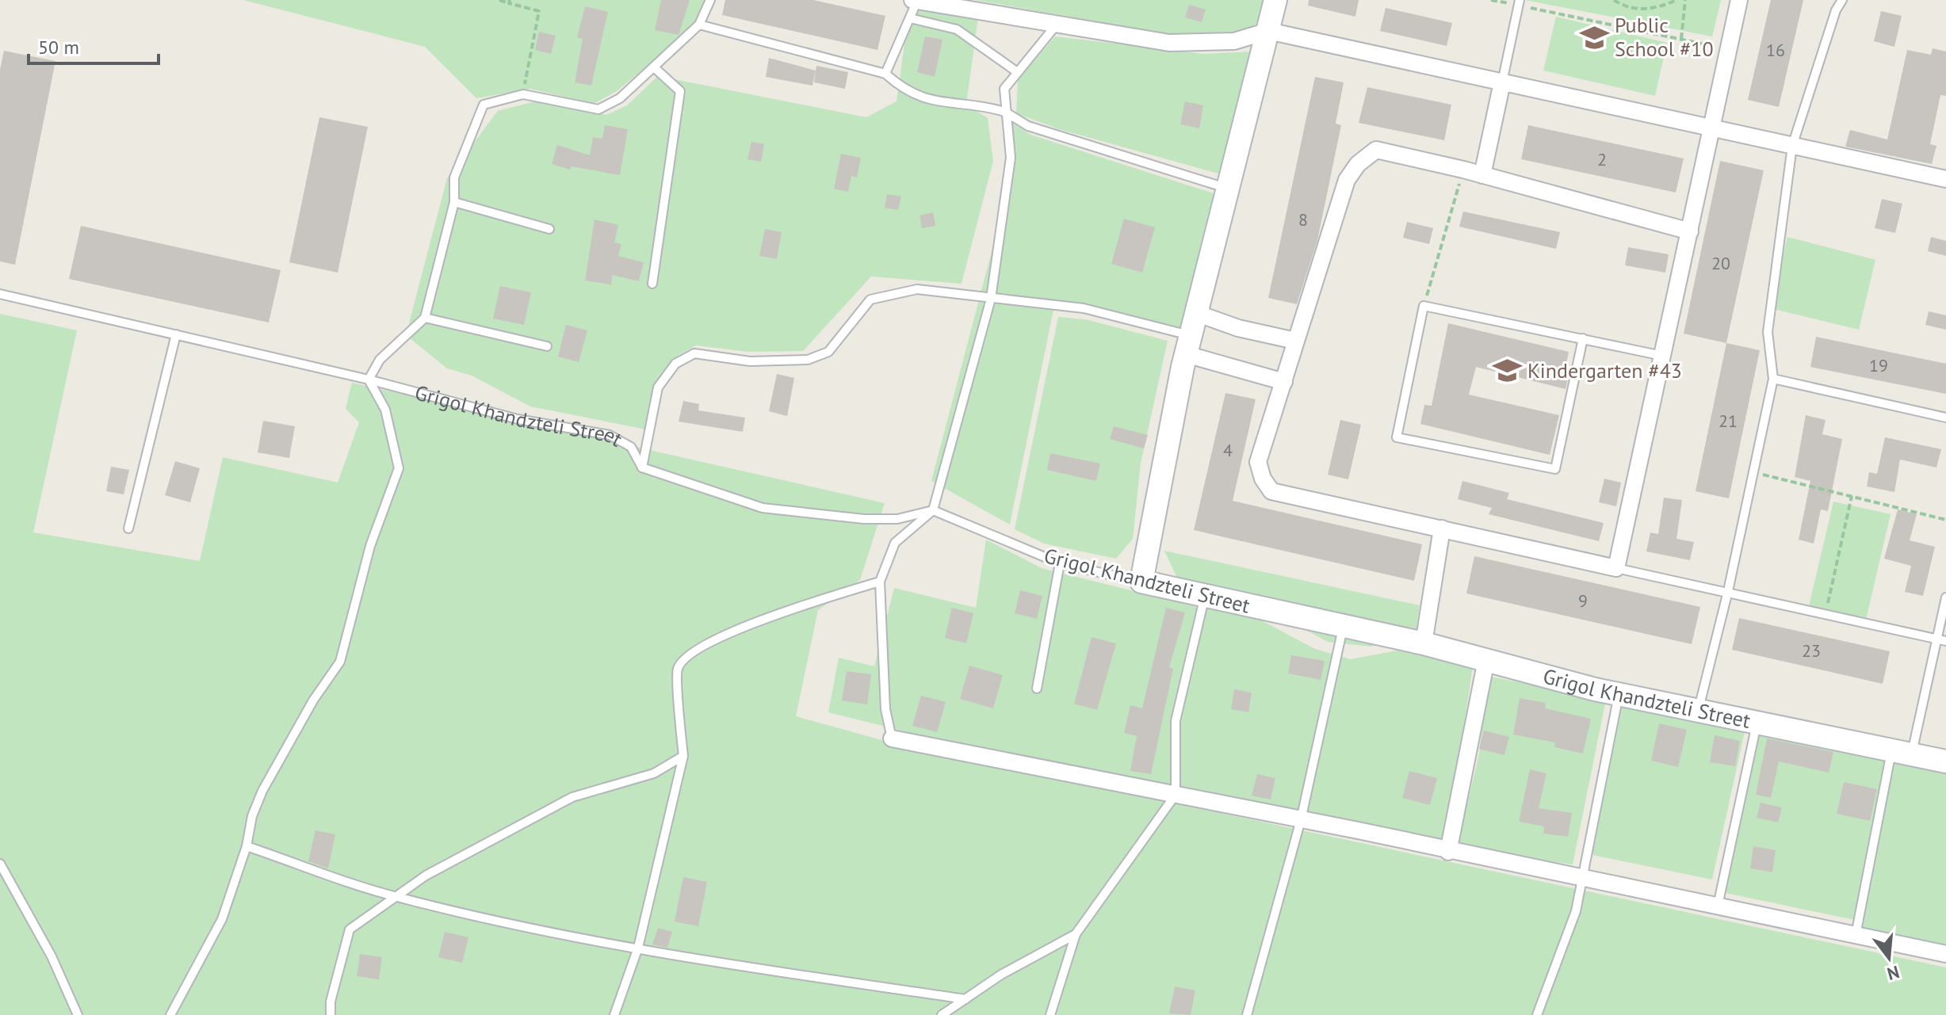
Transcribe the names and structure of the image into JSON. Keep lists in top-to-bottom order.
{
  "streets": {
    "street": ["Grigol Khandzteli Street"]
  },
  "places": {
    "school or university": ["Public School #10", "Kindergarten #43"]
  },
  "house_numbers": [
    "16",
    "2",
    "8",
    "20",
    "19",
    "21",
    "4",
    "9",
    "23"
  ],
  "scale_bar": "50 m",
  "north": "bottom"
}
